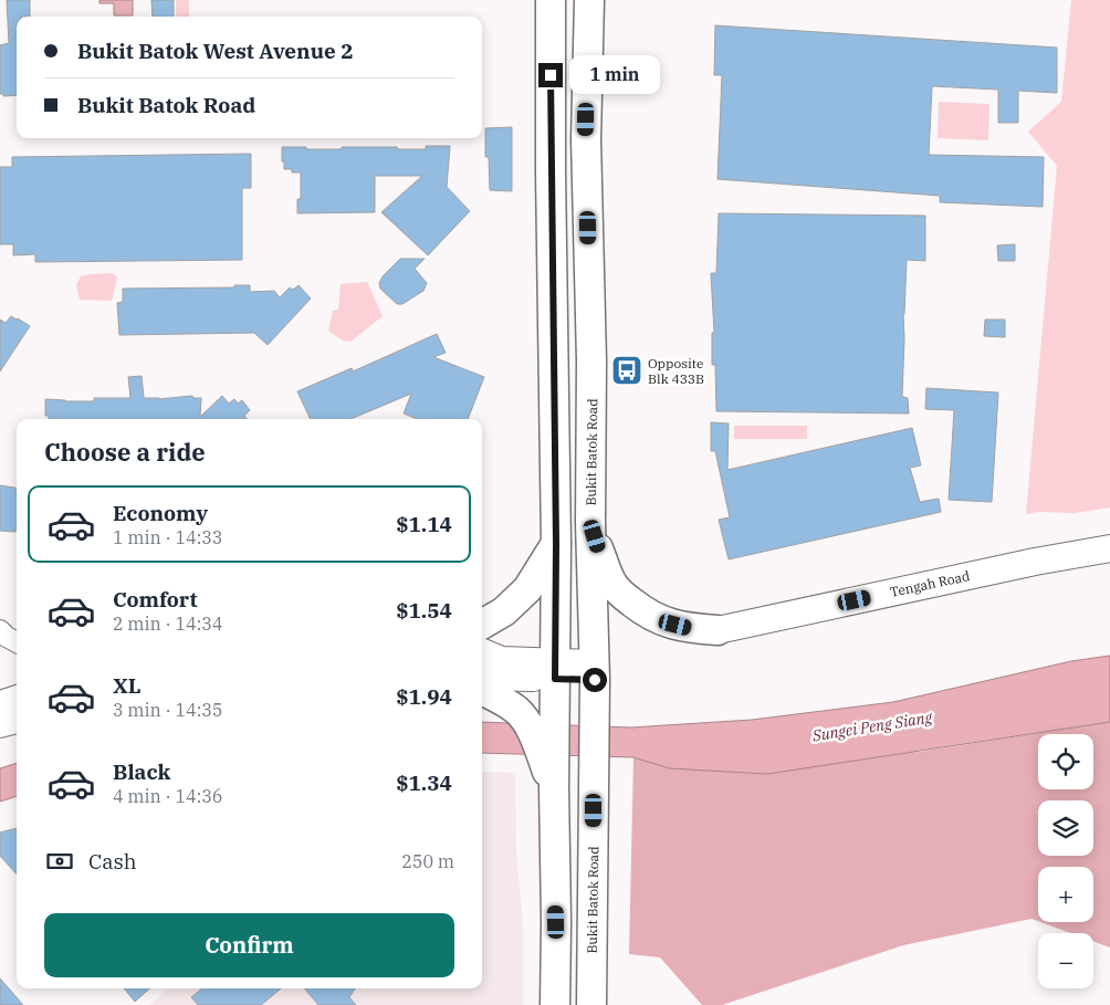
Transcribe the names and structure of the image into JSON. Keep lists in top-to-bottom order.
{
  "streets": {
    "main road": ["Bukit Batok Road", "Tengah Road"]
  },
  "water": ["Sungei Peng Siang"],
  "places": {
    "bus stop": ["Opposite Blk 433B"]
  },
  "page": {
    "banner": ["Bukit Batok West Avenue 2", "Bukit Batok Road"],
    "bubble": "1 min",
    "heading": "Choose a ride",
    "list": [
      {
        "name": "Economy",
        "note": "1 min · 14:33",
        "value": "$1.14"
      },
      {
        "name": "Comfort",
        "note": "2 min · 14:34",
        "value": "$1.54"
      },
      {
        "name": "XL",
        "note": "3 min · 14:35",
        "value": "$1.94"
      },
      {
        "name": "Black",
        "note": "4 min · 14:36",
        "value": "$1.34"
      }
    ],
    "map_buttons": ["+", "−"],
    "pay": ["Cash", "250 m"],
    "buttons": "Confirm"
  }
}
